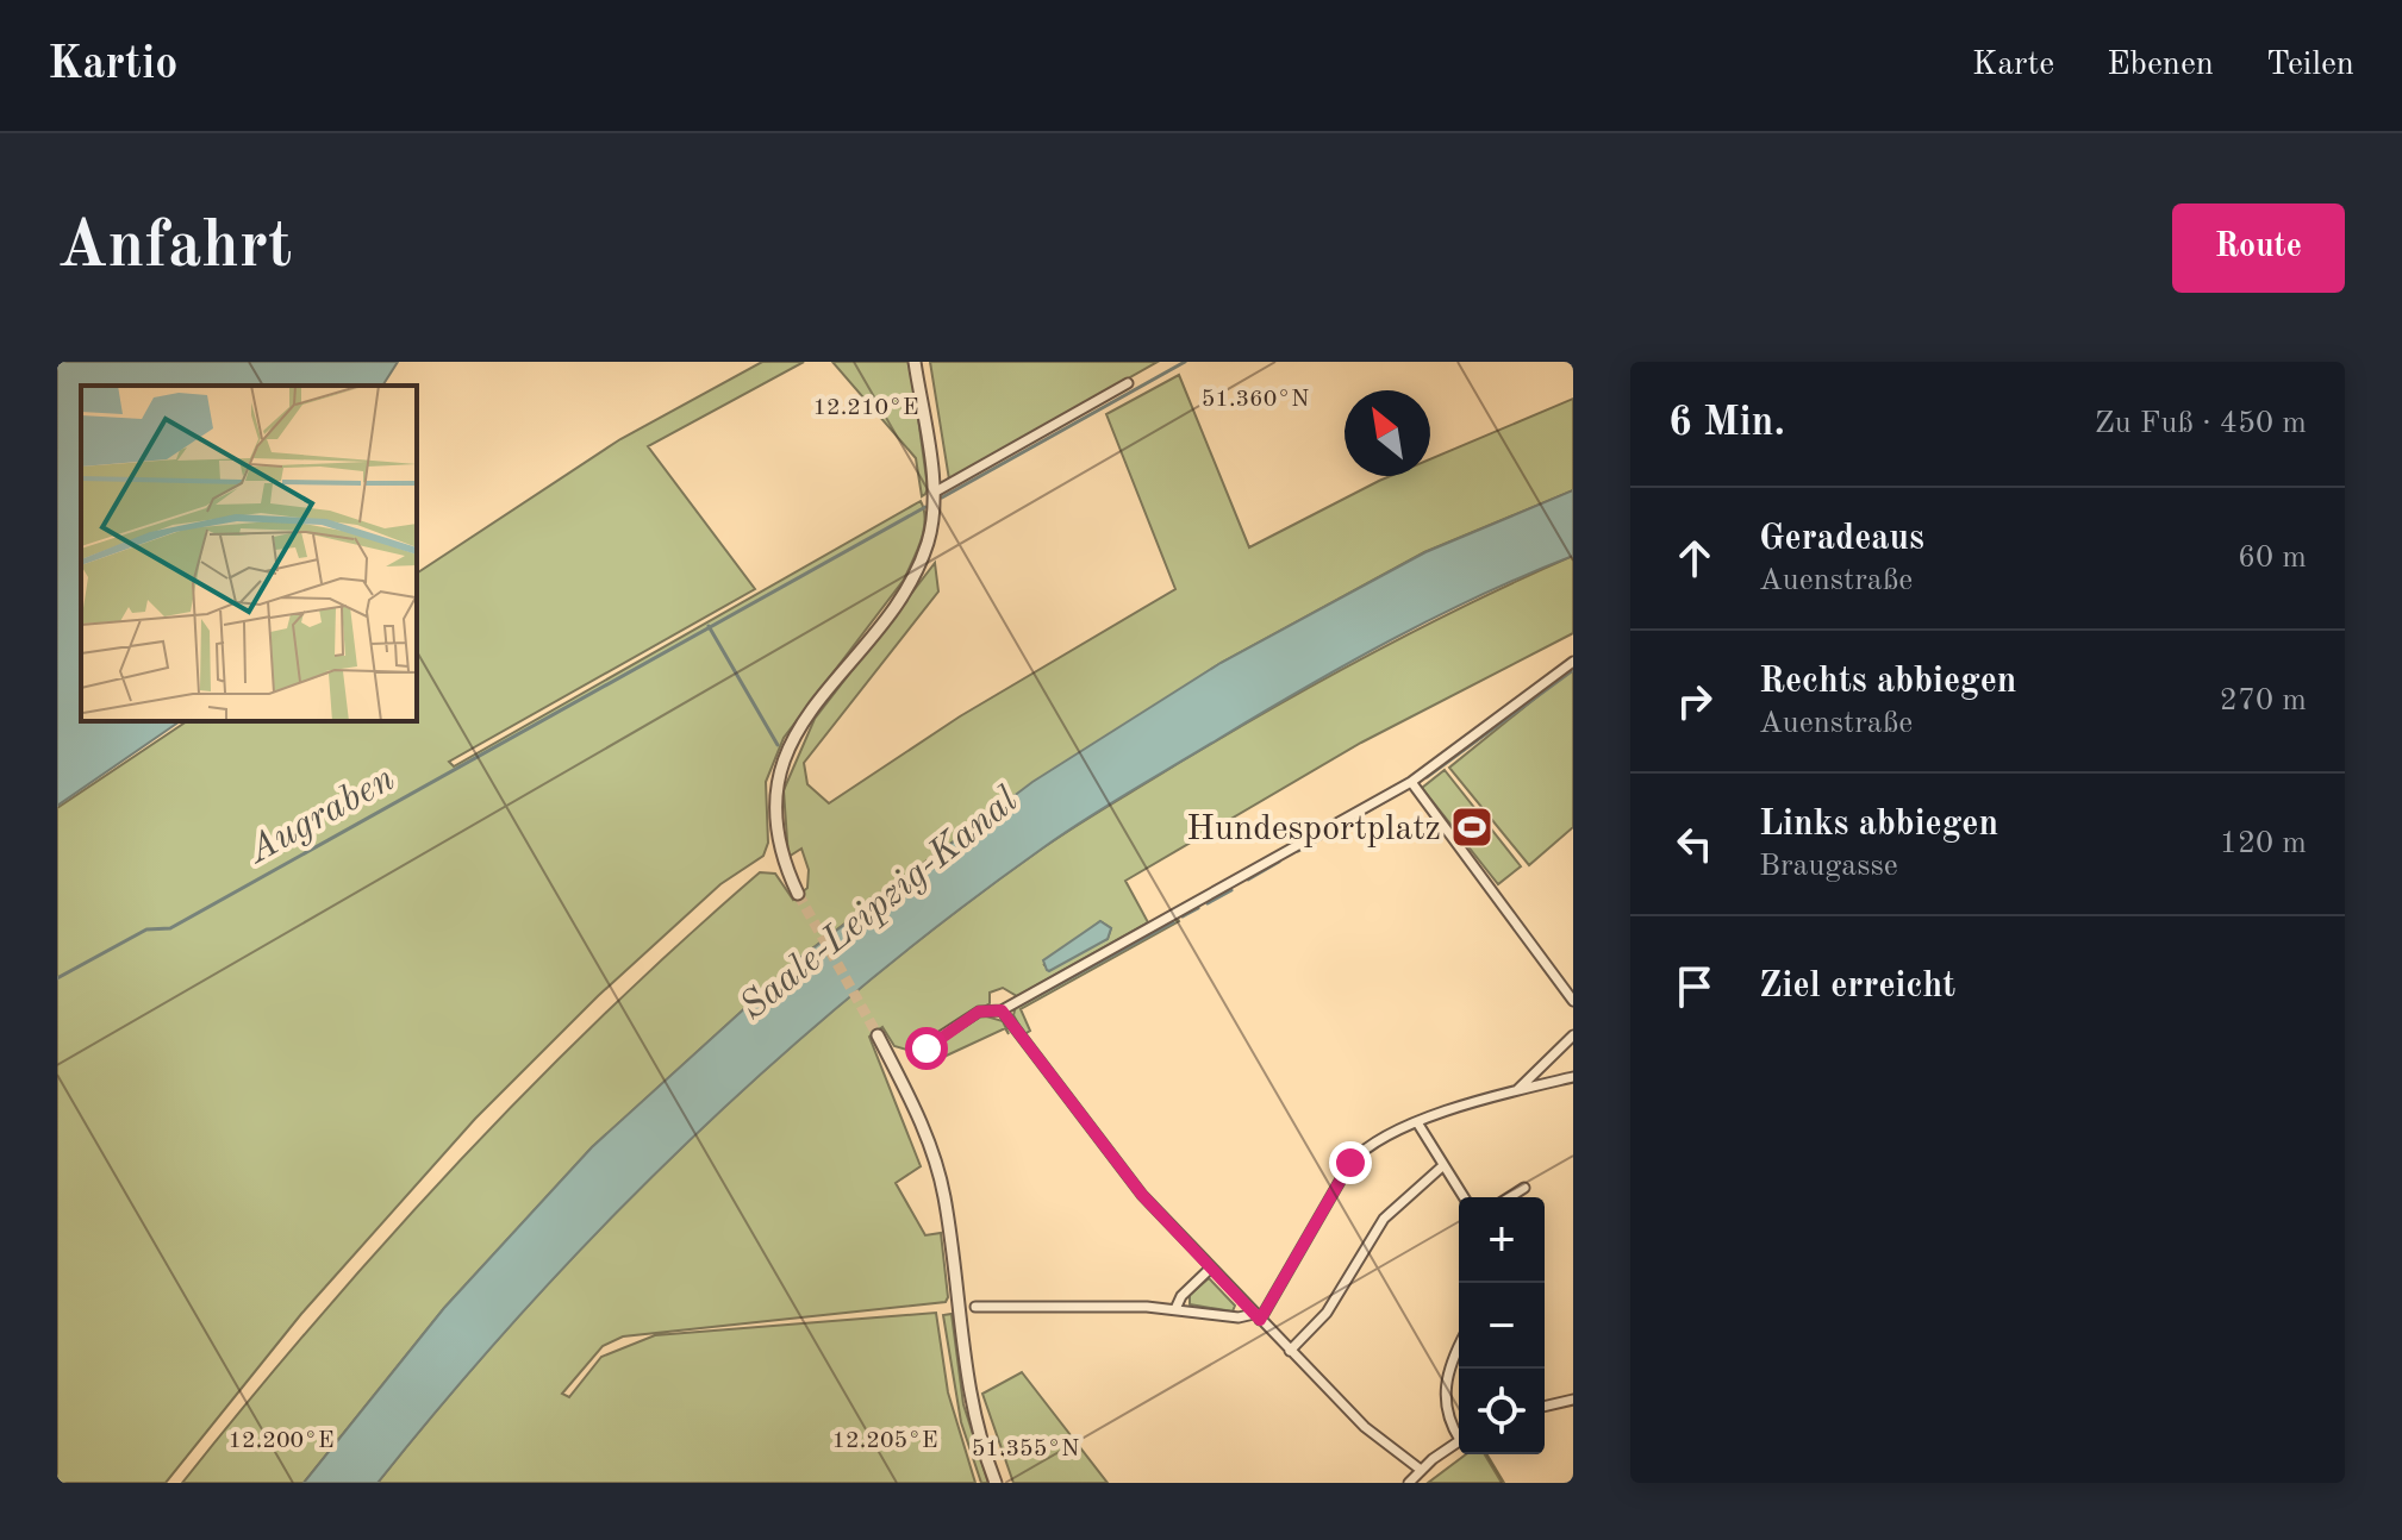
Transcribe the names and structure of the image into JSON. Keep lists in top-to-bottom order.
{
  "water": ["Augraben", "Saale-Leipzig-Kanal"],
  "places": {
    "sports": ["Hundesportplatz"]
  },
  "north": "top left",
  "page": {
    "header": "Kartio",
    "nav": ["Karte", "Ebenen", "Teilen"],
    "buttons": "Route",
    "title": "Anfahrt",
    "heading": ["6 Min.", "Zu Fuß · 450 m"],
    "list": [
      ["Geradeaus", "Auenstraße", "60 m"],
      ["Rechts abbiegen", "Auenstraße", "270 m"],
      ["Links abbiegen", "Braugasse", "120 m"],
      "Ziel erreicht"
    ],
    "map_buttons": ["+", "−"]
  },
  "coordinates": [
    "51.360°N",
    "12.210°E",
    "12.200°E",
    "12.205°E",
    "51.355°N"
  ]
}
